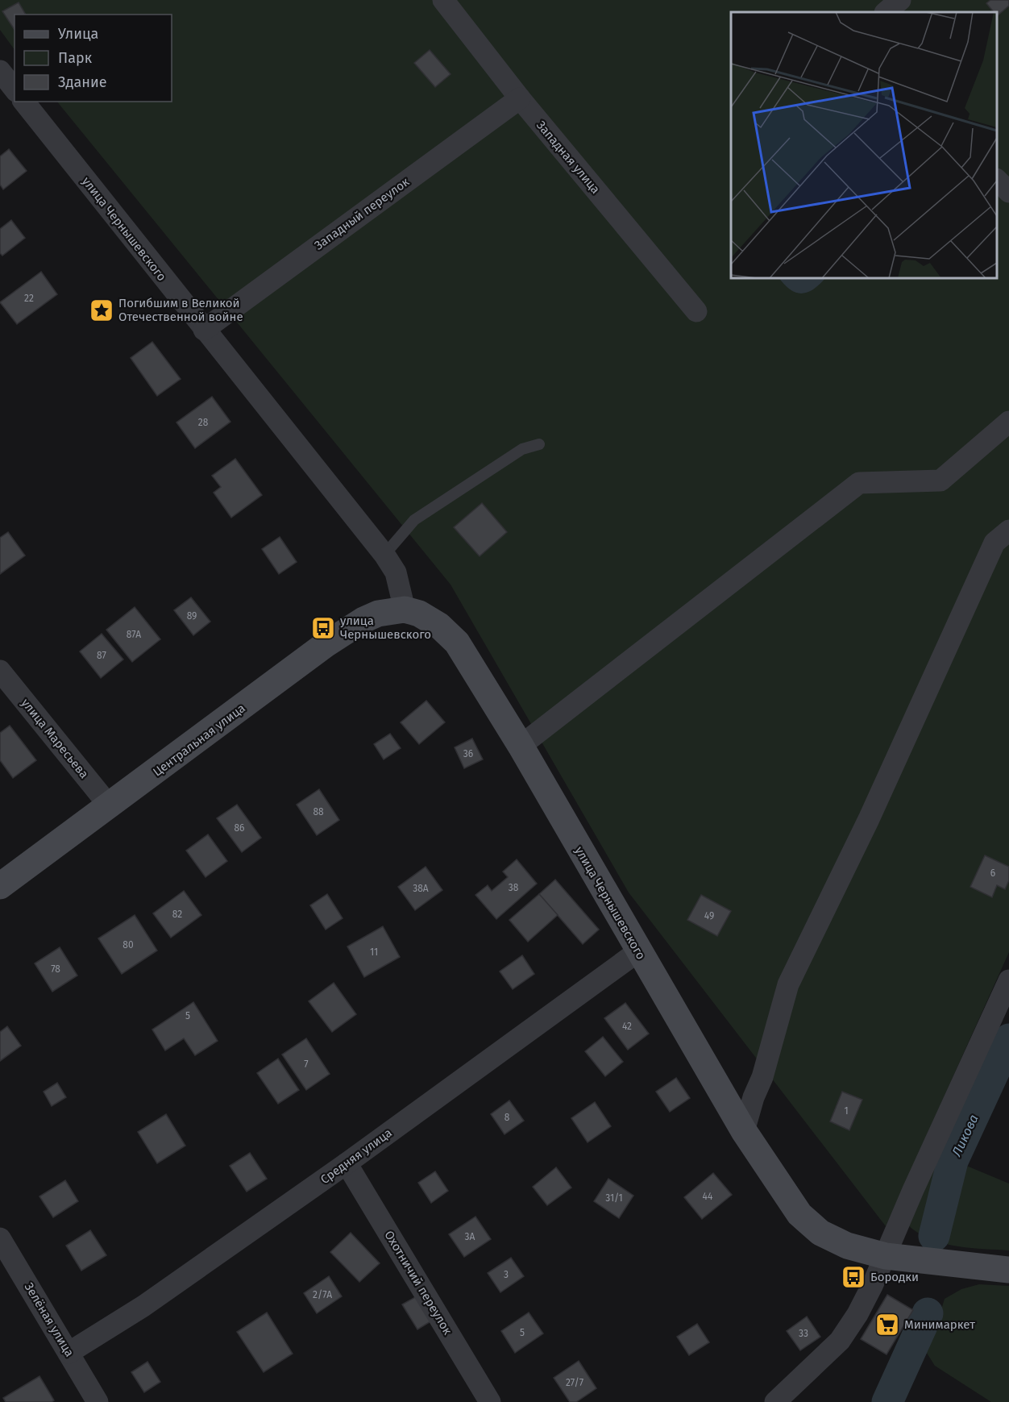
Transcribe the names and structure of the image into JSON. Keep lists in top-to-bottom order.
{
  "streets": {
    "street": [
      "Западная улица",
      "Западный переулок",
      "улица Чернышевского",
      "улица Маресьева",
      "Центральная улица",
      "Средняя улица",
      "Охотничий переулок",
      "Зелёная улица"
    ]
  },
  "crossings": [
    ["Западная улица", "Западный переулок"],
    ["Западный переулок", "улица Чернышевского"],
    ["улица Чернышевского", "Центральная улица"],
    ["улица Чернышевского", "Средняя улица"],
    ["улица Маресьева", "Центральная улица"],
    ["Средняя улица", "Охотничий переулок"],
    ["Средняя улица", "Зелёная улица"]
  ],
  "water": ["Ликова"],
  "places": {
    "place": ["Погибшим в Великой Отечественной войне"],
    "bus stop": ["улица Чернышевского", "Бородки"],
    "supermarket": ["Минимаркет"]
  },
  "house_numbers": [
    "22",
    "28",
    "89",
    "87А",
    "87",
    "36",
    "88",
    "86",
    "6",
    "38",
    "38А",
    "82",
    "49",
    "80",
    "11",
    "78",
    "5",
    "42",
    "7",
    "1",
    "8",
    "44",
    "31/1",
    "3А",
    "3",
    "2/7А",
    "5",
    "33",
    "27/7"
  ],
  "legend": ["Улица", "Парк", "Здание"]
}
